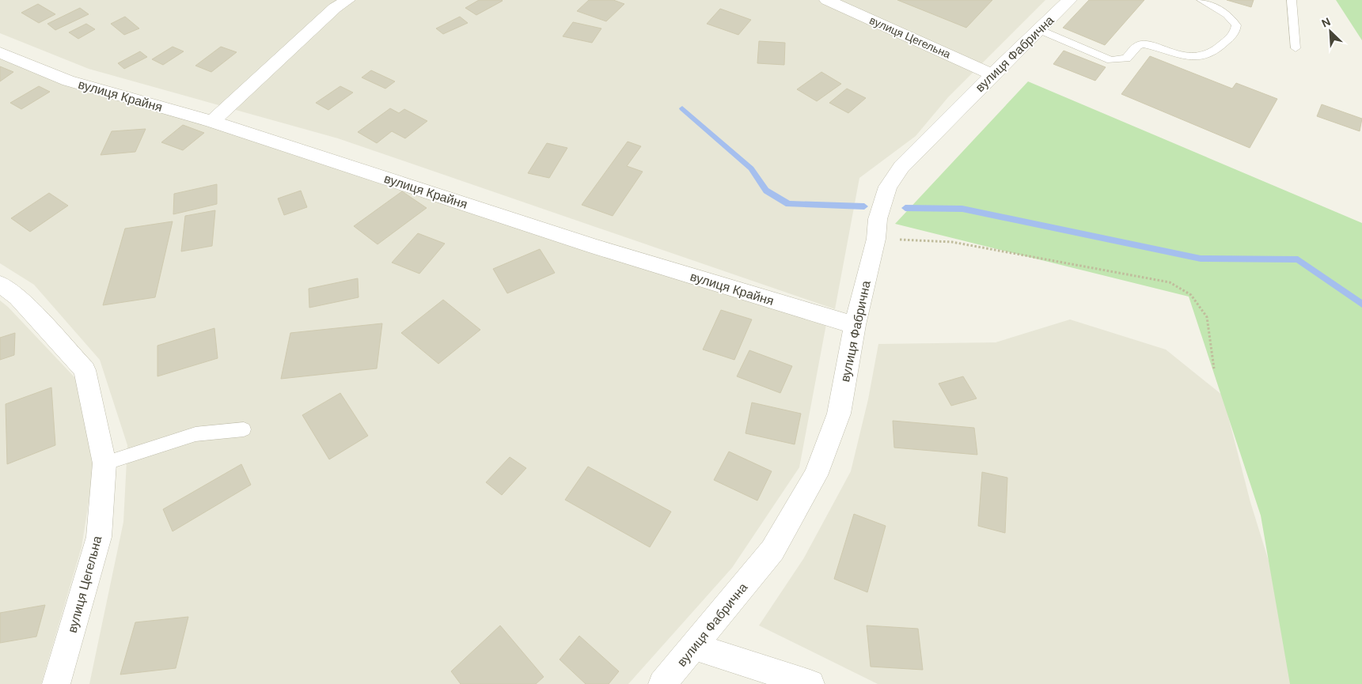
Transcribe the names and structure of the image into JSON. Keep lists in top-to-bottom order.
{
  "streets": {
    "street": ["вулиця Цегельна", "вулиця Фабрична", "вулиця Крайня"]
  },
  "crossings": [
    ["вулиця Цегельна", "вулиця Фабрична"],
    ["вулиця Фабрична", "вулиця Крайня"]
  ],
  "north": "top left"
}
